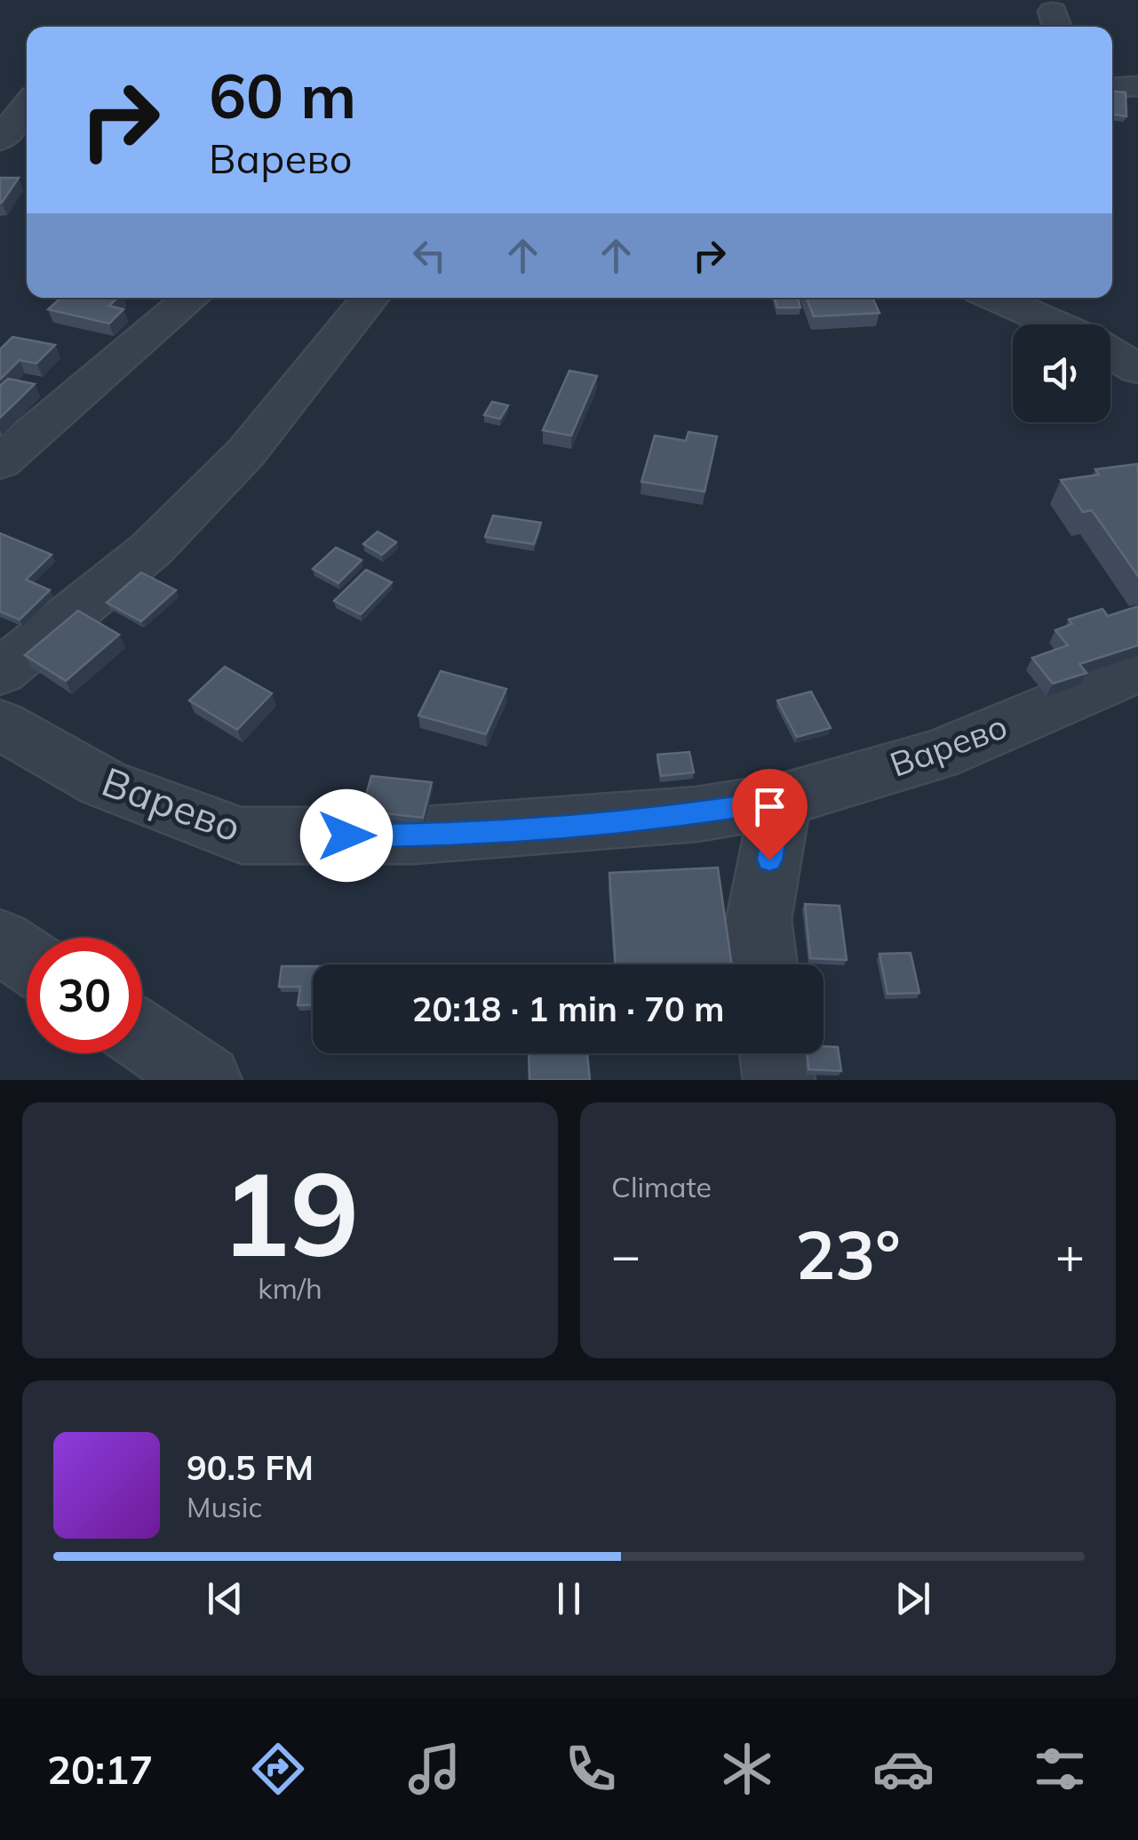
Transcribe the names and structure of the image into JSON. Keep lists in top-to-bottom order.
{
  "streets": {
    "street": ["Варево"]
  },
  "page": {
    "turn": ["60 m", "Варево"],
    "limit": "30",
    "trip": "20:18 · 1 min · 70 m",
    "tile": [
      ["19", "km/h"],
      "Climate"
    ],
    "heat": ["−", "23°", "+"],
    "song": ["90.5 FM", "Music"],
    "tabs": "20:17"
  }
}
